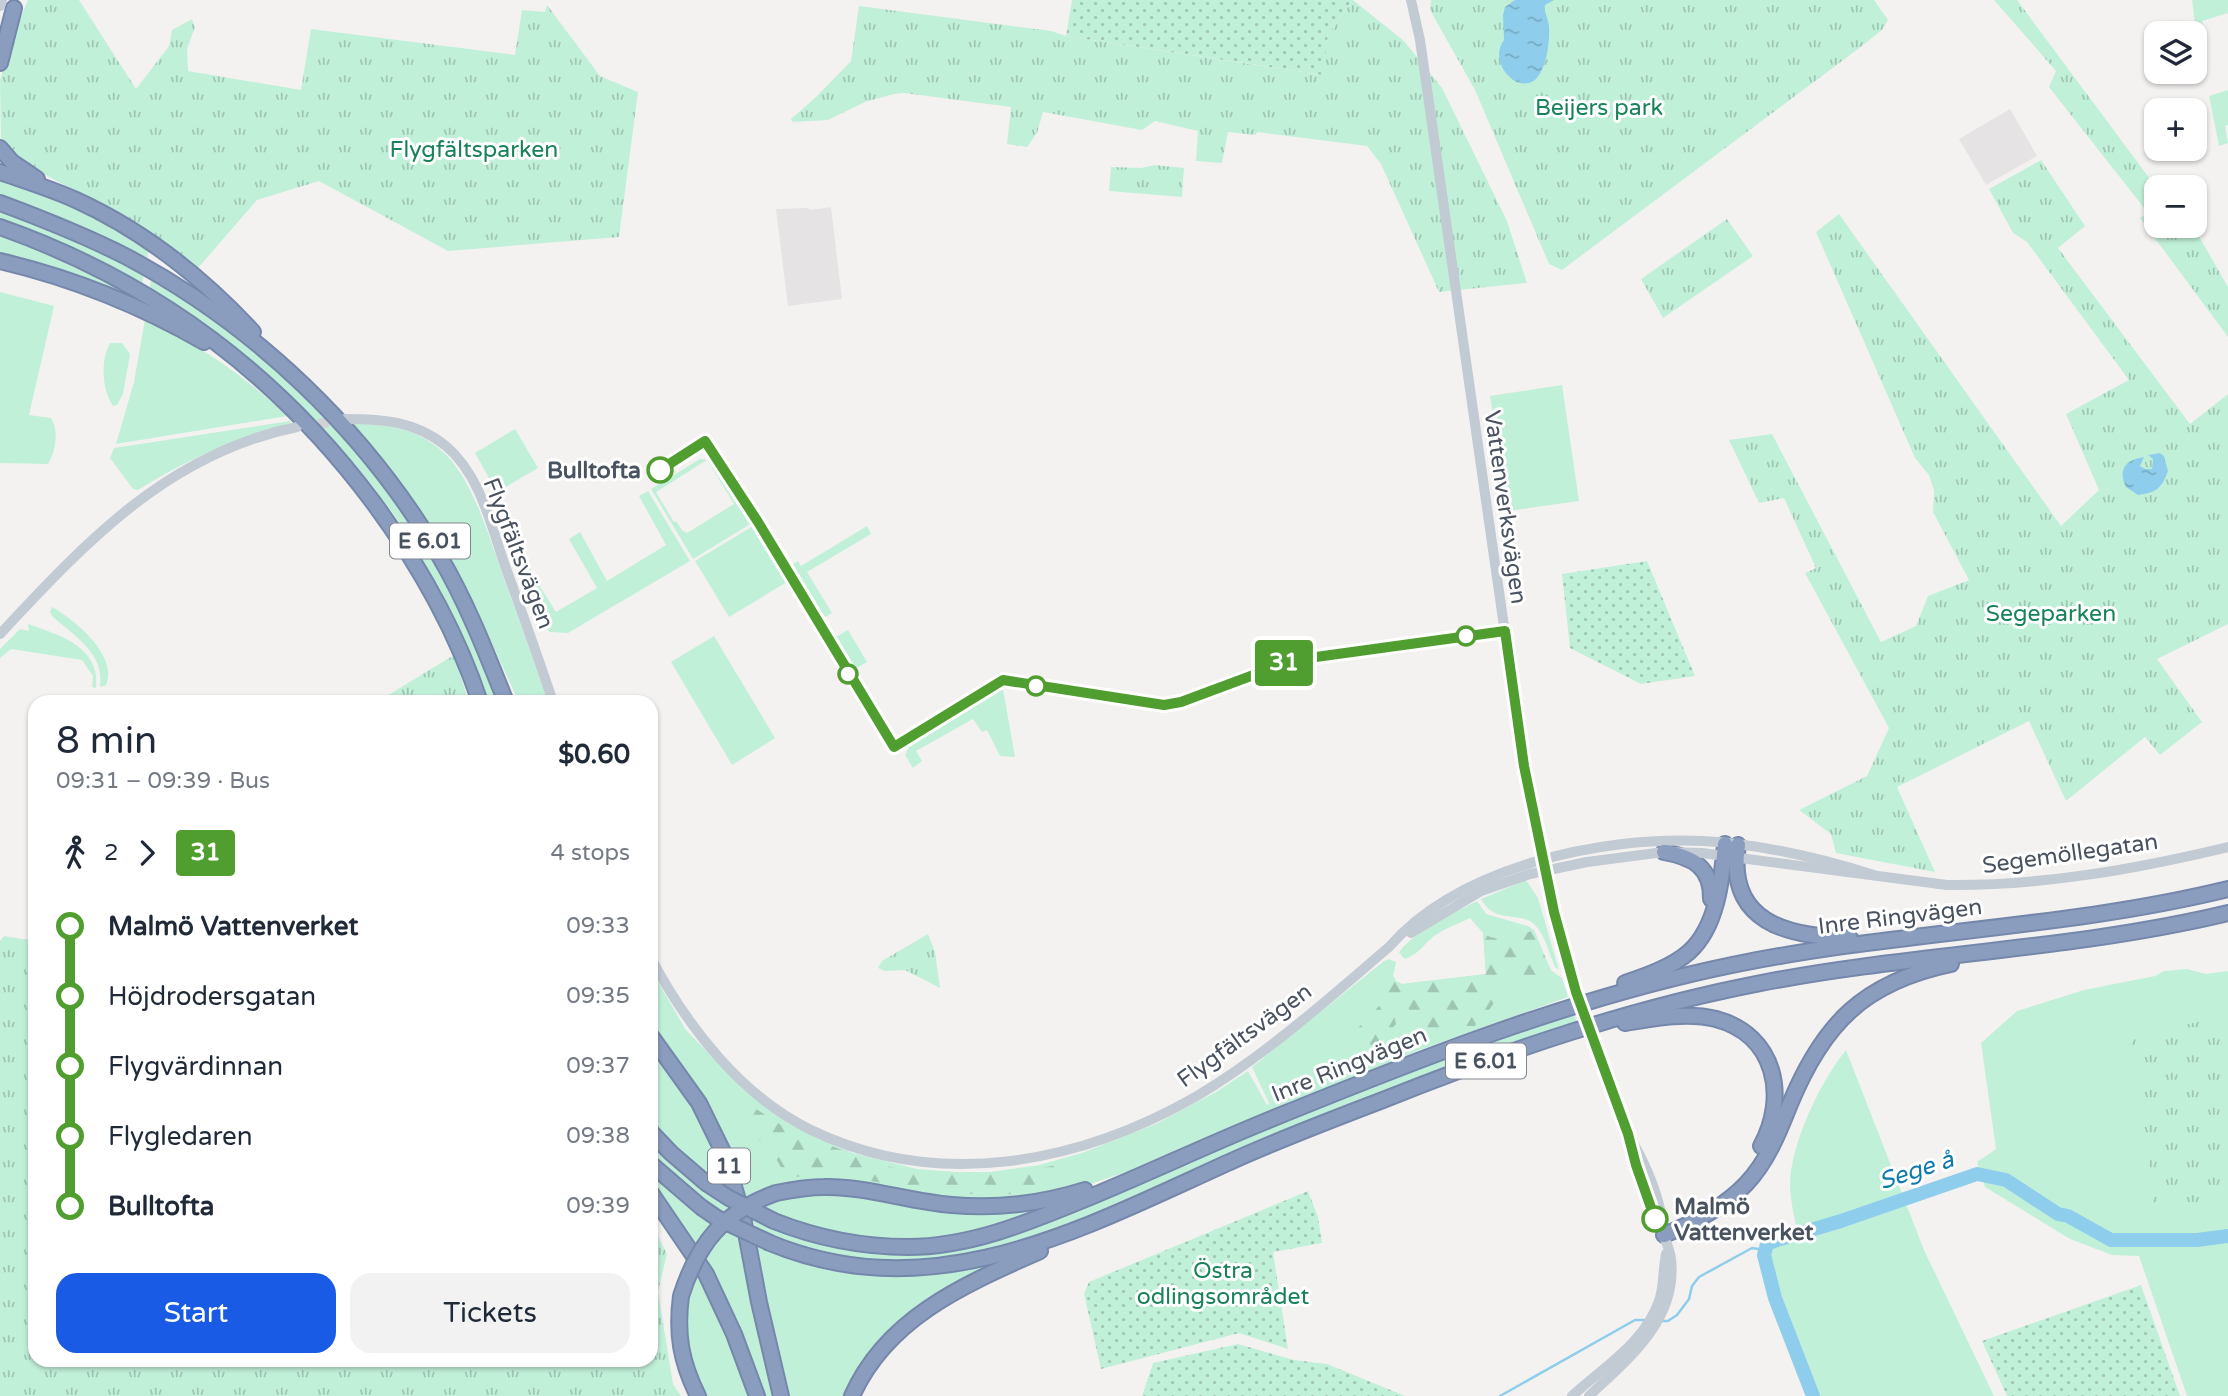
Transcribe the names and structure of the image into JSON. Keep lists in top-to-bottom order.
{
  "streets": {
    "highway": ["E 6.01", "Inre Ringvägen", "11"],
    "street": ["Vattenverksvägen", "Flygfältsvägen", "Segemöllegatan"]
  },
  "crossings": [
    ["Vattenverksvägen", "Flygfältsvägen"],
    ["Vattenverksvägen", "Segemöllegatan"],
    ["Flygfältsvägen", "Segemöllegatan"]
  ],
  "water": ["Sege å"],
  "parks": [
    "Beijers park",
    "Flygfältsparken",
    "Segeparken",
    "Östra odlingsområdet"
  ],
  "places": ["Bulltofta", "Malmö Vattenverket"],
  "lines": ["bus line 31"],
  "page": {
    "on_map": "31",
    "map_buttons": ["+", "−"],
    "heading": ["8 min", "09:31 – 09:39 · Bus", "$0.60"],
    "legs": ["2", "31", "4 stops"],
    "list": [
      {
        "name": "Malmö Vattenverket",
        "value": "09:33"
      },
      {
        "name": "Höjdrodersgatan",
        "value": "09:35"
      },
      {
        "name": "Flygvärdinnan",
        "value": "09:37"
      },
      {
        "name": "Flygledaren",
        "value": "09:38"
      },
      {
        "name": "Bulltofta",
        "value": "09:39"
      }
    ],
    "buttons": ["Start", "Tickets"]
  }
}
